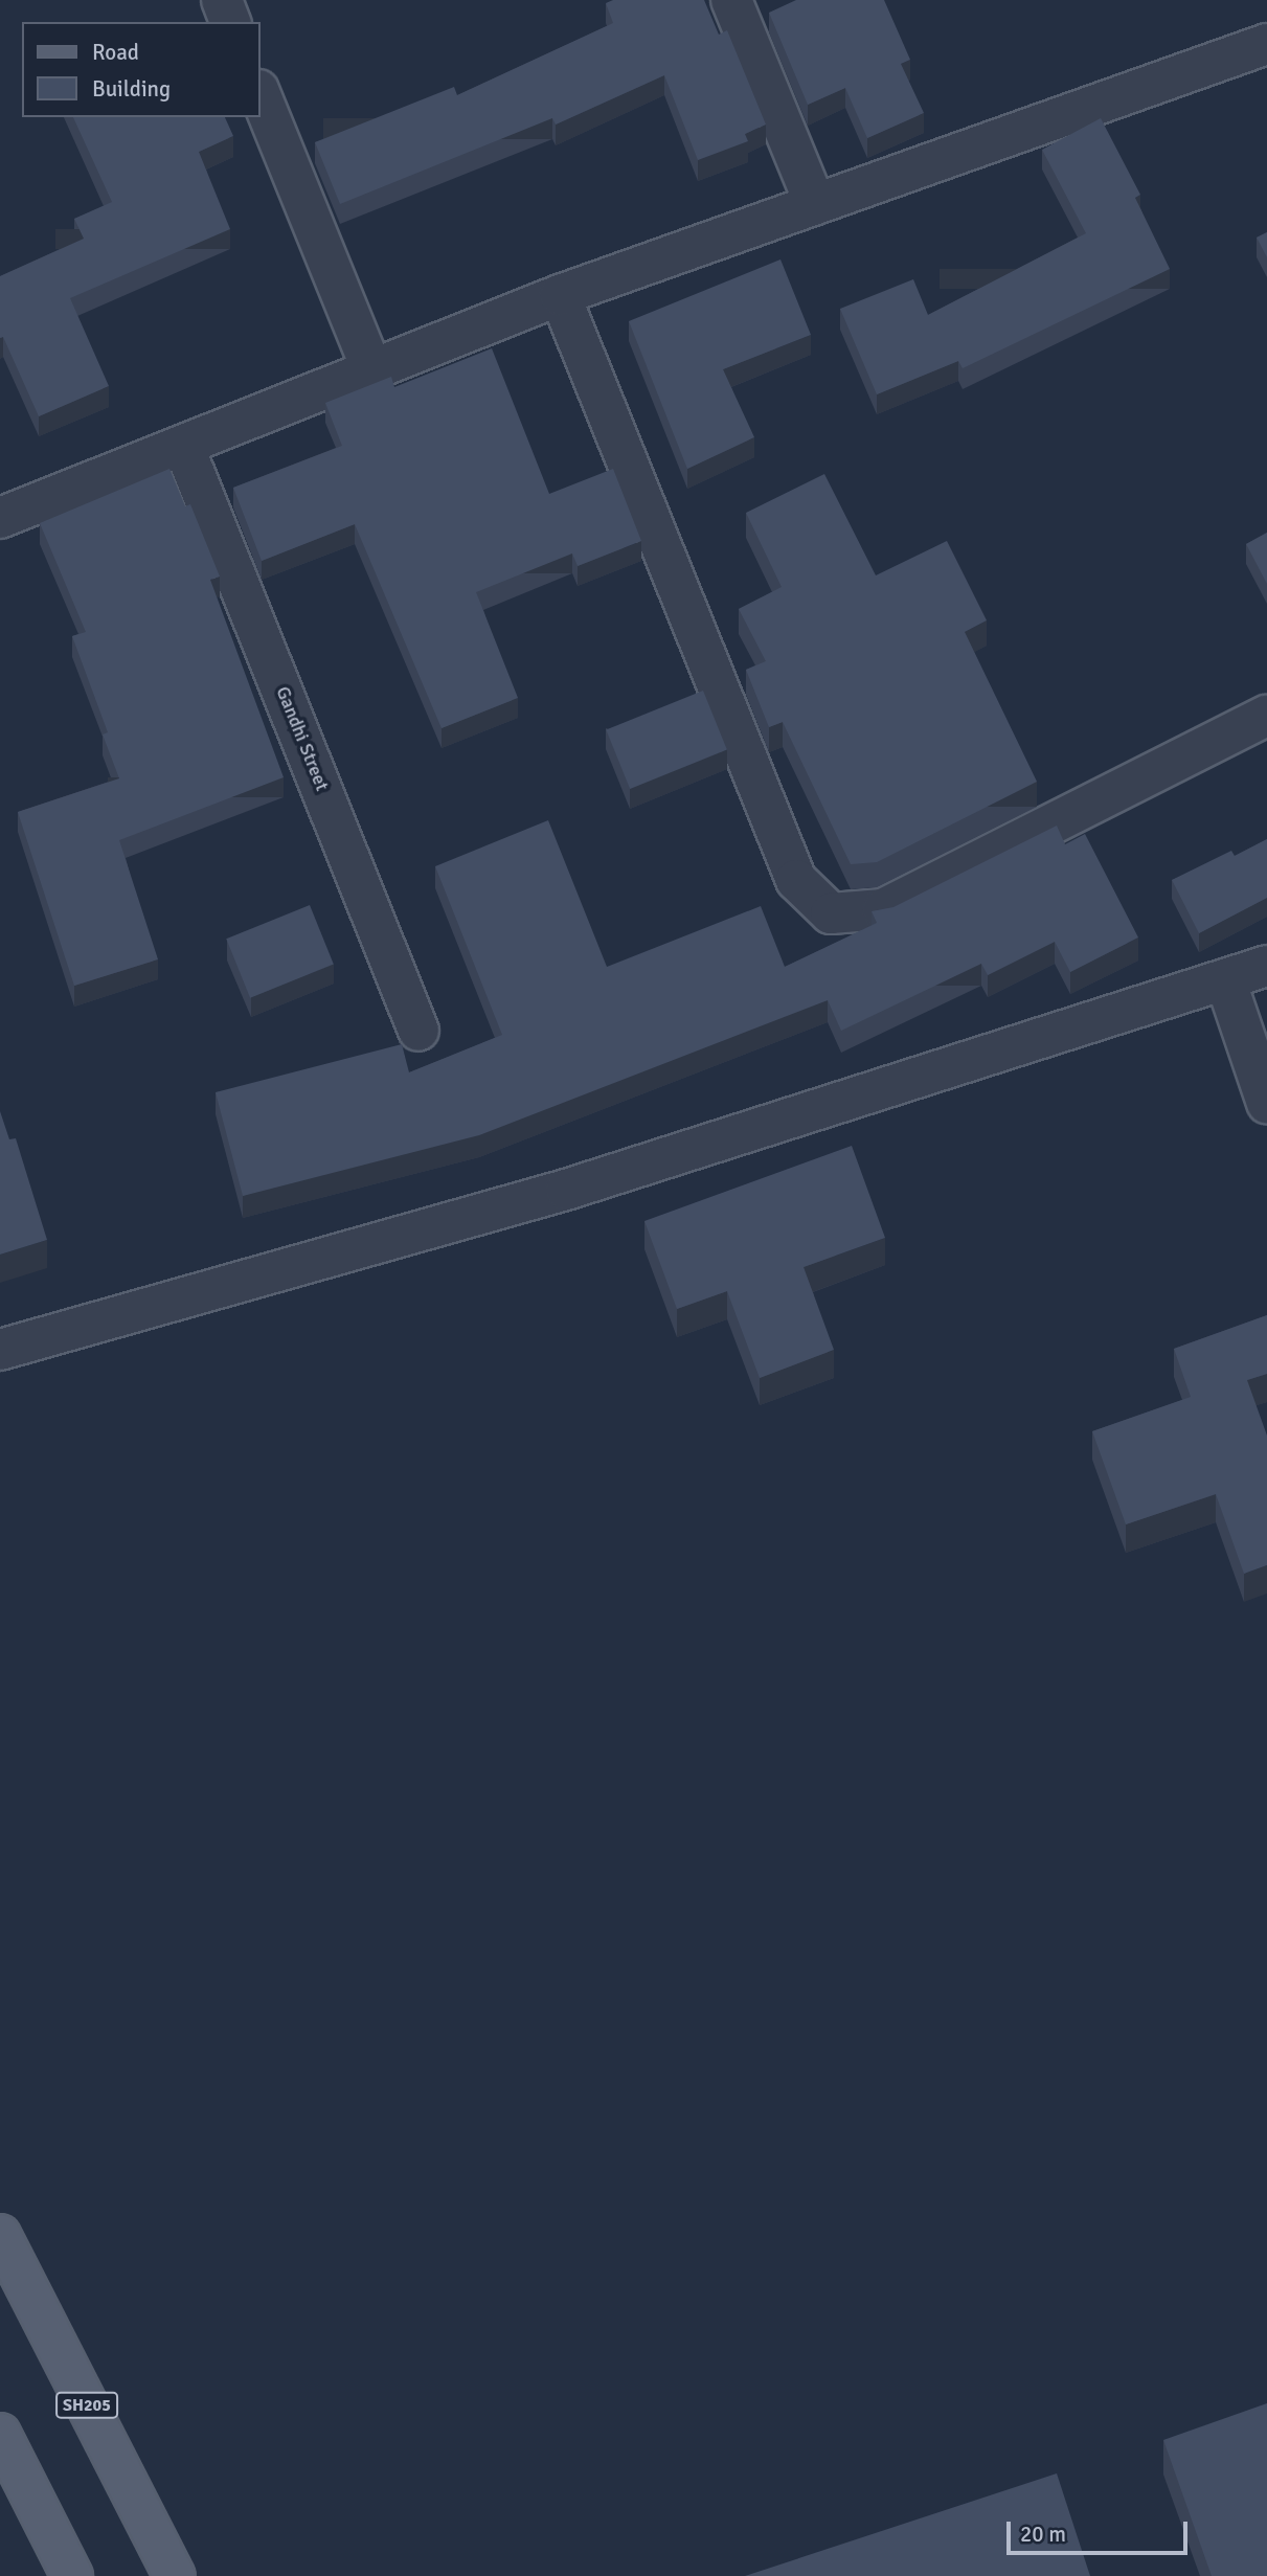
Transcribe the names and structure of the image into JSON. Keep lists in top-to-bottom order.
{
  "streets": {
    "main road": ["SH205"],
    "street": ["Gandhi Street"]
  },
  "legend": ["Road", "Building"],
  "scale_bar": "20 m"
}
